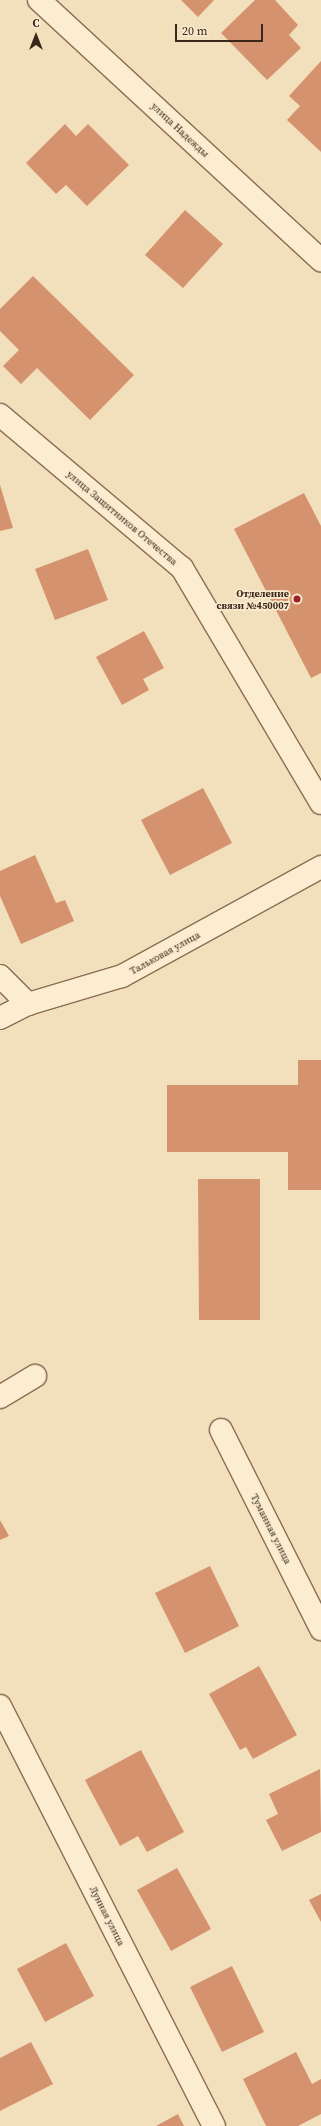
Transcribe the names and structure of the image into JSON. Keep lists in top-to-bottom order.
{
  "streets": {
    "street": [
      "улица Надежды",
      "улица Защитников Отечества",
      "Тальковая улица",
      "Туманная улица",
      "Лунная улица"
    ]
  },
  "places": ["Отделение связи №450007"],
  "scale_bar": "20 m",
  "north": "top"
}
